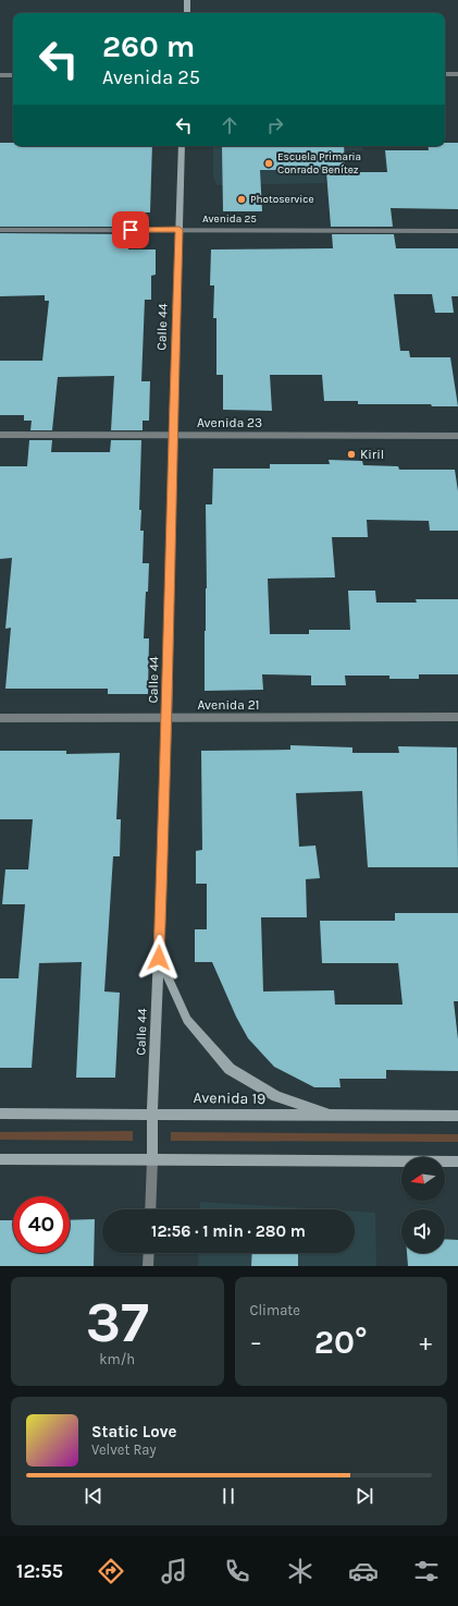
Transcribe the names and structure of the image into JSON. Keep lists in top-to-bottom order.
{
  "streets": {
    "street": [
      "Avenida 25",
      "Calle 44",
      "Avenida 23",
      "Avenida 21",
      "Avenida 19"
    ]
  },
  "crossings": [
    ["Avenida 25", "Calle 44"],
    ["Calle 44", "Avenida 23"],
    ["Calle 44", "Avenida 21"],
    ["Calle 44", "Avenida 19"]
  ],
  "places": ["Escuela Primaria Conrado Benítez", "Photoservice", "Kiril"],
  "north": "left",
  "page": {
    "turn": ["260 m", "Avenida 25"],
    "limit": "40",
    "trip": "12:56 · 1 min · 280 m",
    "tile": [
      ["37", "km/h"],
      "Climate"
    ],
    "heat": ["−", "20°", "+"],
    "song": ["Static Love", "Velvet Ray"],
    "tabs": "12:55"
  }
}
